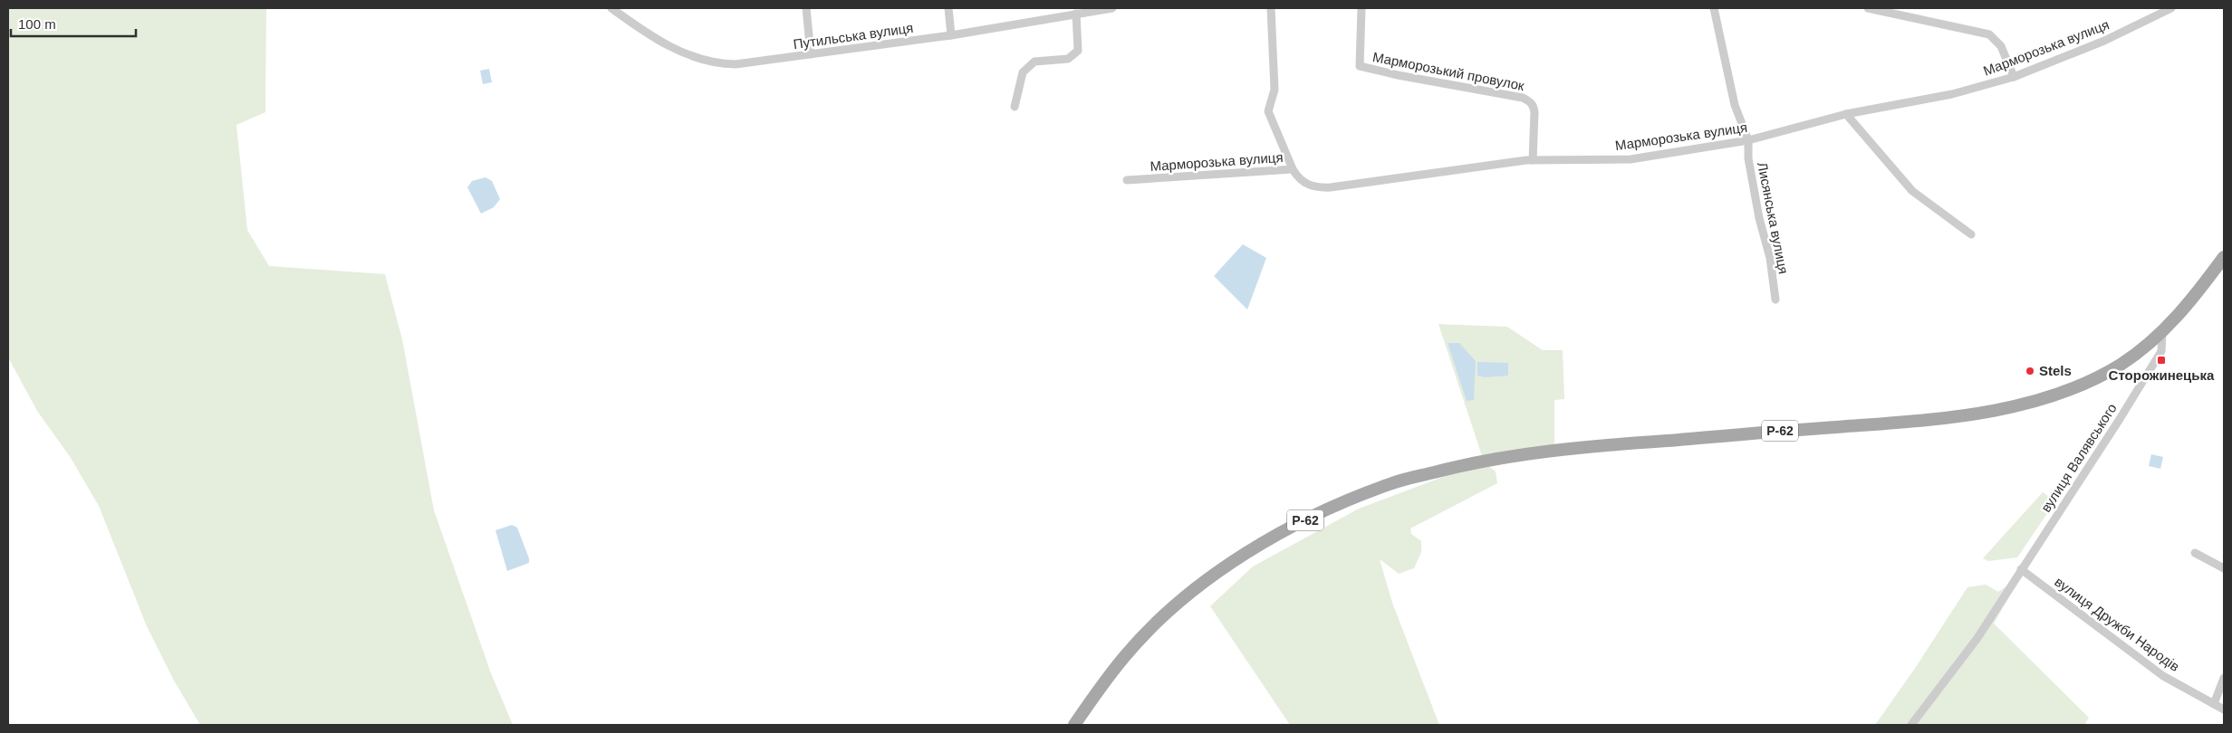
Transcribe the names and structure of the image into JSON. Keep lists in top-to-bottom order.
{
  "streets": {
    "main road": ["Р-62"],
    "street": [
      "Путильська вулиця",
      "Марморозька вулиця",
      "Марморозький провулок",
      "Лисянська вулиця",
      "вулиця Валявського",
      "вулиця Дружби Народів"
    ]
  },
  "crossings": [
    ["Марморозька вулиця", "Марморозький провулок"],
    ["Марморозька вулиця", "Лисянська вулиця"],
    ["Р-62", "вулиця Валявського"],
    ["вулиця Валявського", "вулиця Дружби Народів"]
  ],
  "places": {
    "transit": ["Сторожинецька"],
    "other": ["Stels"]
  },
  "scale_bar": "100 m"
}
